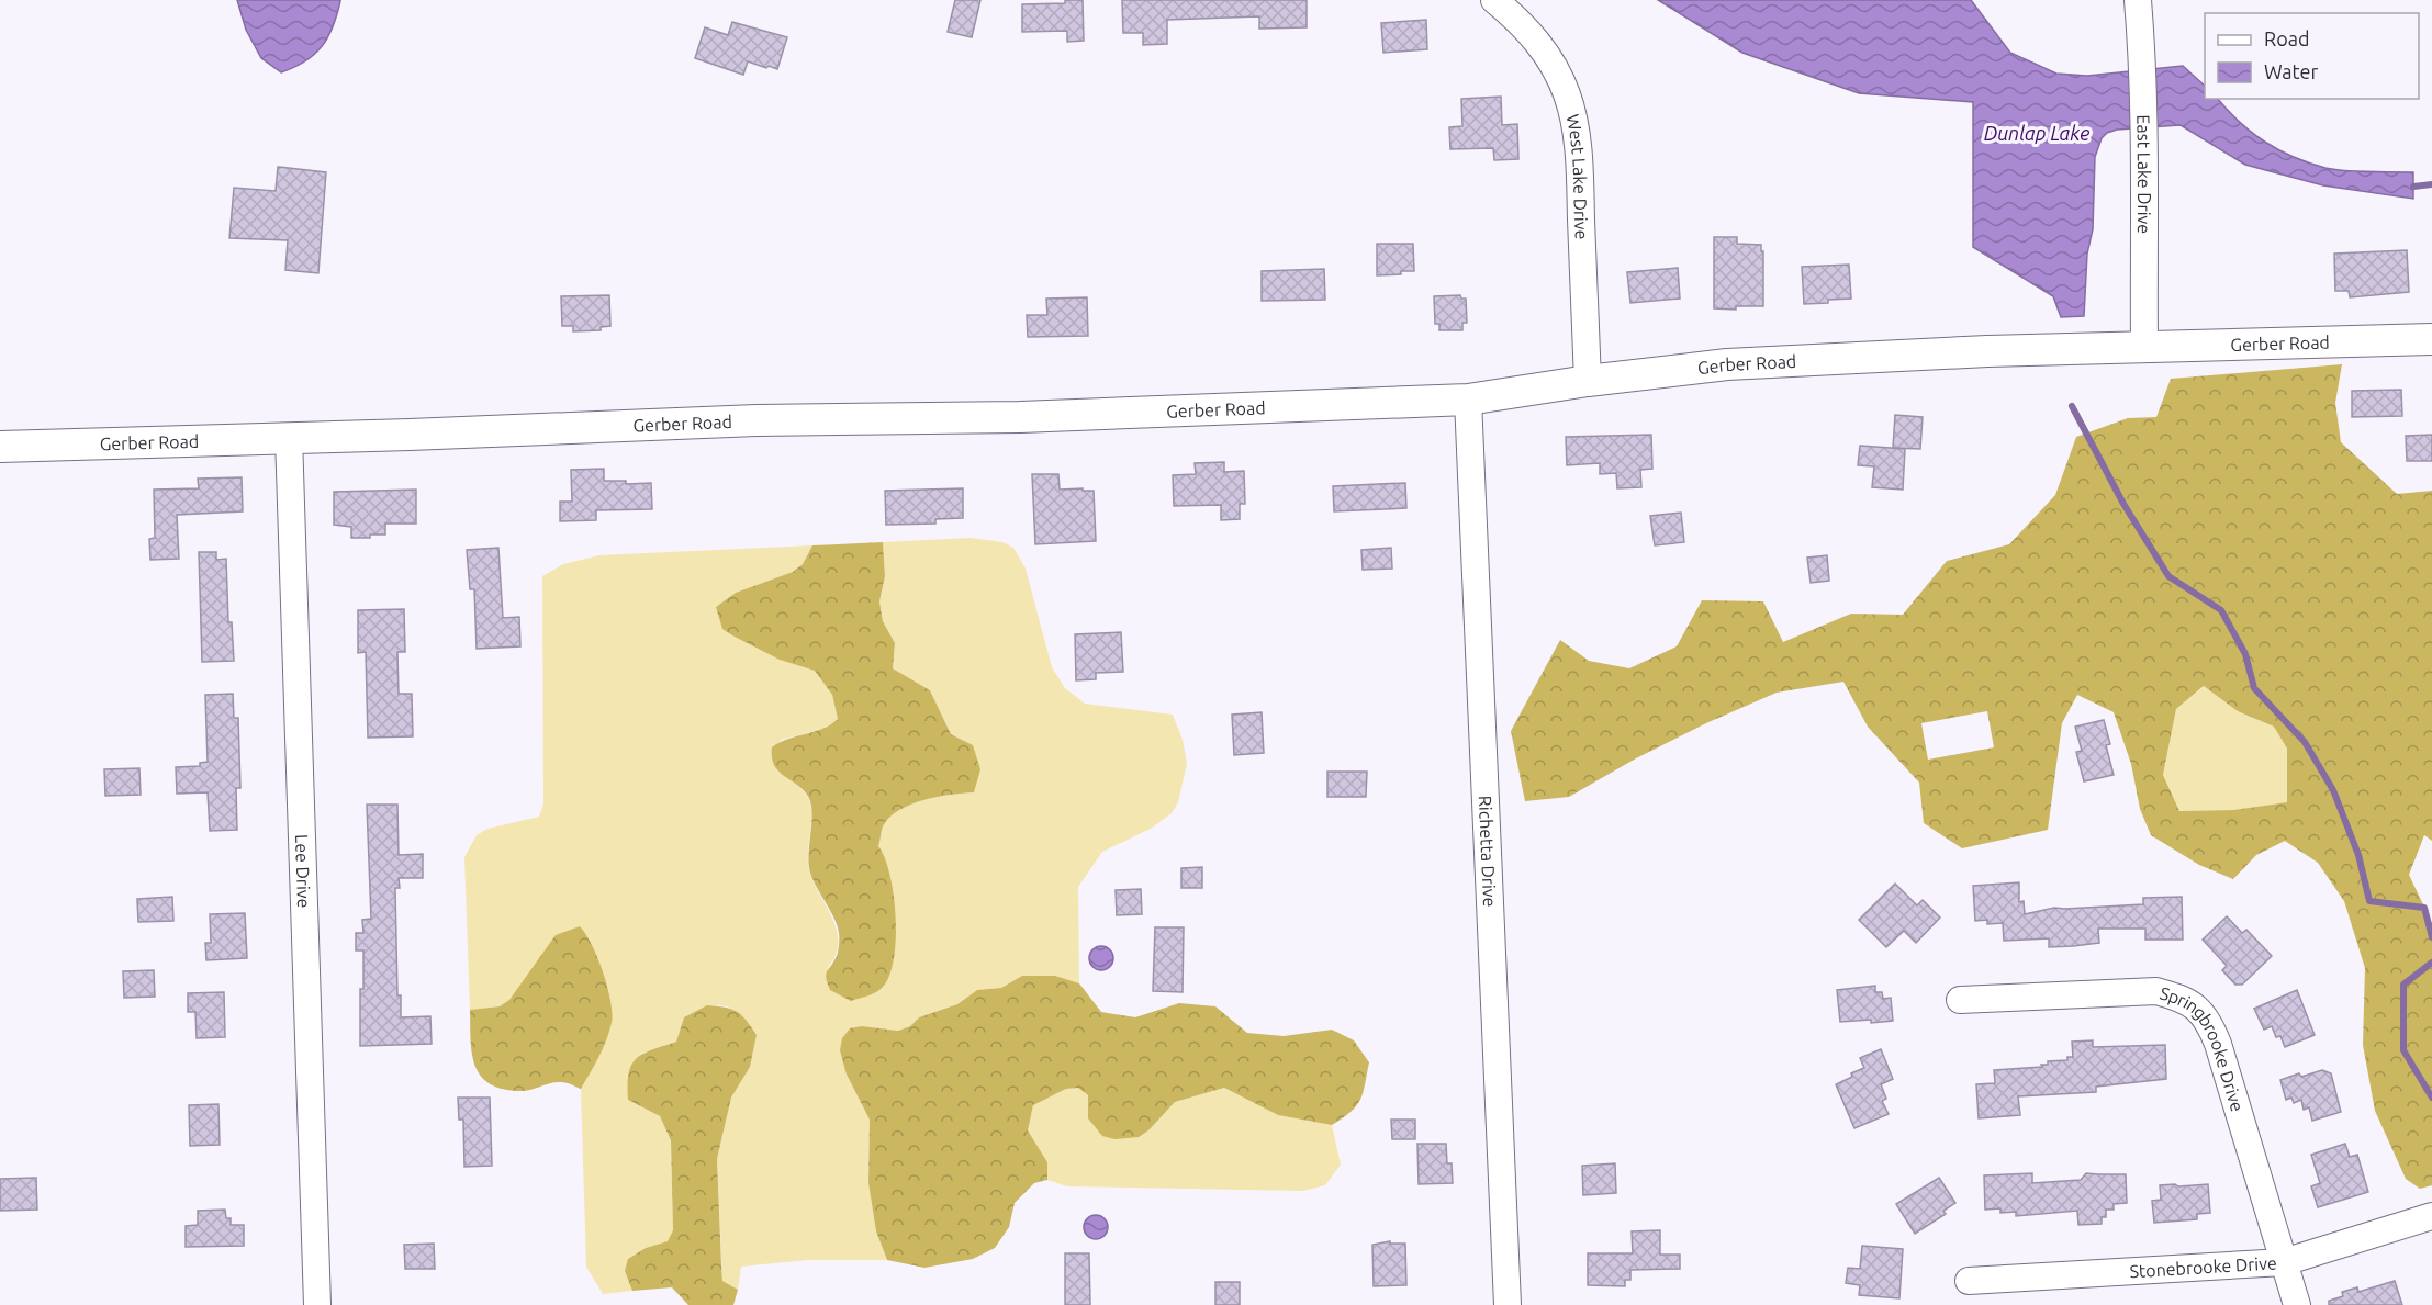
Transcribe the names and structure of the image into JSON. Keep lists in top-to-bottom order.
{
  "streets": {
    "street": [
      "East Lake Drive",
      "West Lake Drive",
      "Gerber Road",
      "Richetta Drive",
      "Lee Drive",
      "Springbrooke Drive",
      "Stonebrooke Drive"
    ]
  },
  "crossings": [
    ["East Lake Drive", "Gerber Road"],
    ["West Lake Drive", "Gerber Road"],
    ["Gerber Road", "Richetta Drive"],
    ["Gerber Road", "Lee Drive"],
    ["Springbrooke Drive", "Stonebrooke Drive"]
  ],
  "water": ["Dunlap Lake"],
  "legend": ["Road", "Water"]
}
